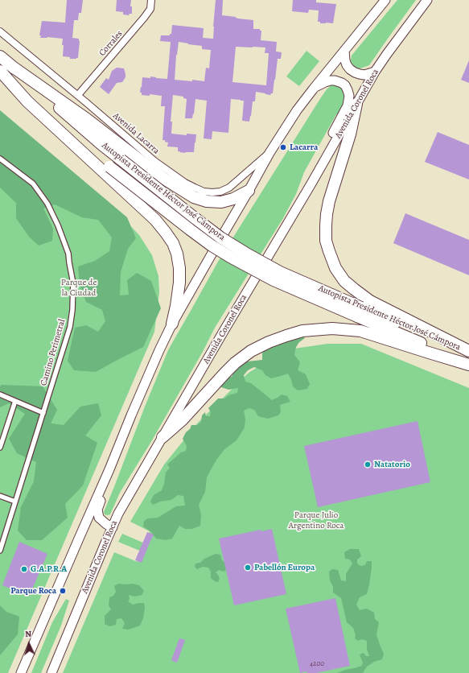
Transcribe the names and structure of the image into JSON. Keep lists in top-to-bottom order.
{
  "streets": {
    "highway": ["Autopista Presidente Héctor José Cámpora"],
    "main road": ["Avenida Coronel Roca"],
    "street": ["Corrales", "Avenida Lacarra", "Camino Perimetral"]
  },
  "crossings": [
    ["Corrales", "Avenida Lacarra"]
  ],
  "parks": ["Parque de la Ciudad", "Parque Julio Argentino Roca"],
  "places": [
    "Lacarra",
    "Natatorio",
    "Pabellón Europa",
    "G.A.P.R.A",
    "Parque Roca"
  ],
  "house_numbers": ["4200"],
  "north": "top"
}
